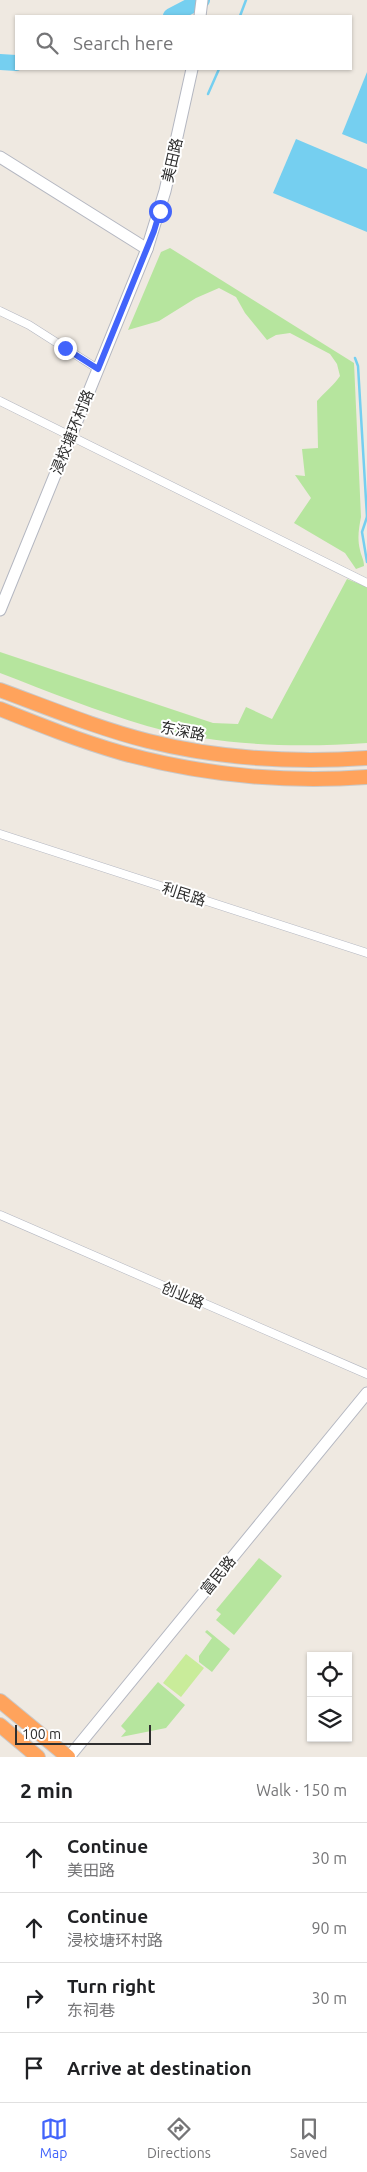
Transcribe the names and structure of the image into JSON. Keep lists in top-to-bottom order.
{
  "streets": {
    "highway": ["东深路"],
    "street": [
      "美田路",
      "浸校塘环村路",
      "利民路",
      "创业路",
      "富民路"
    ]
  },
  "crossings": [
    ["美田路", "浸校塘环村路"]
  ],
  "scale_bar": "100 m",
  "page": {
    "search": "Search here",
    "scale": "100 m",
    "heading": ["2 min", "Walk · 150 m"],
    "list": [
      ["Continue", "美田路", "30 m"],
      ["Continue", "浸校塘环村路", "90 m"],
      ["Turn right", "东祠巷", "30 m"],
      "Arrive at destination"
    ],
    "nav": ["Map", "Directions", "Saved"]
  }
}
